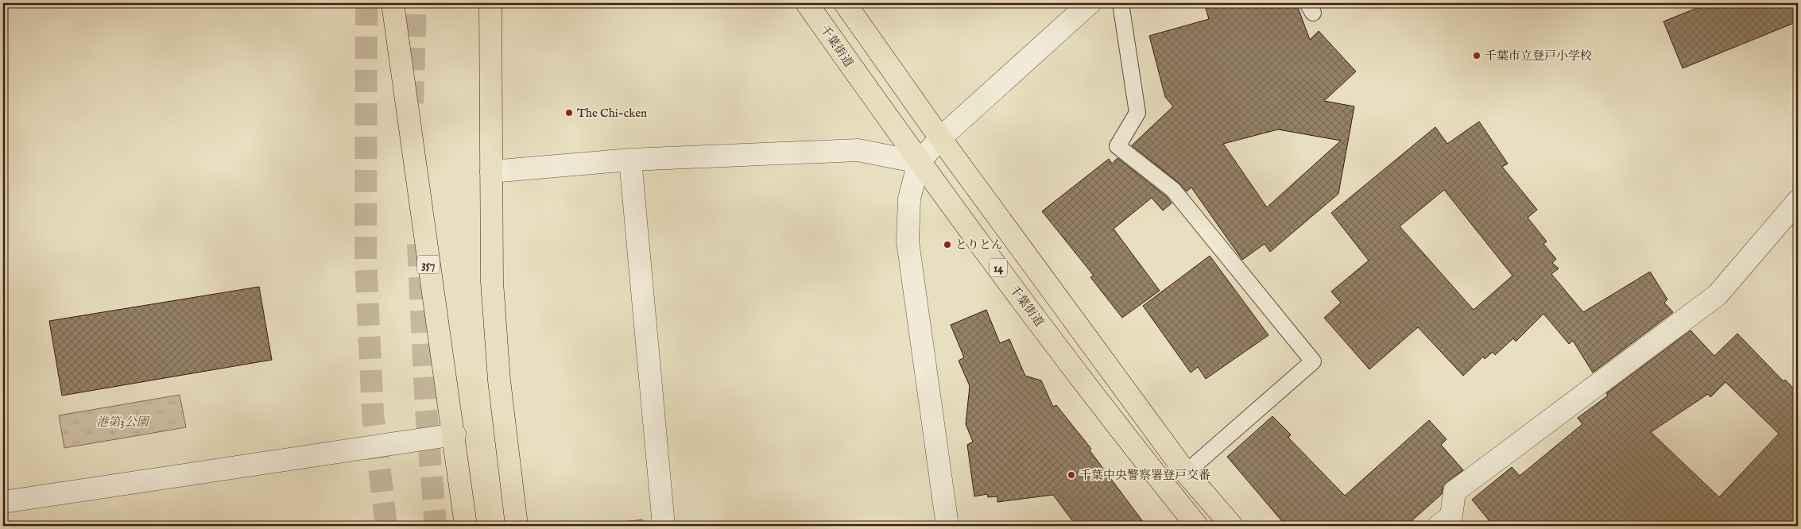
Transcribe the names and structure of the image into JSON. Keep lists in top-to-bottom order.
{
  "streets": {
    "highway": ["千葉街道", "357", "14"]
  },
  "parks": ["港第3公園"],
  "places": [
    "千葉市立登戸小学校",
    "The Chi-cken",
    "とりとん",
    "千葉中央警察署登戸交番"
  ]
}
